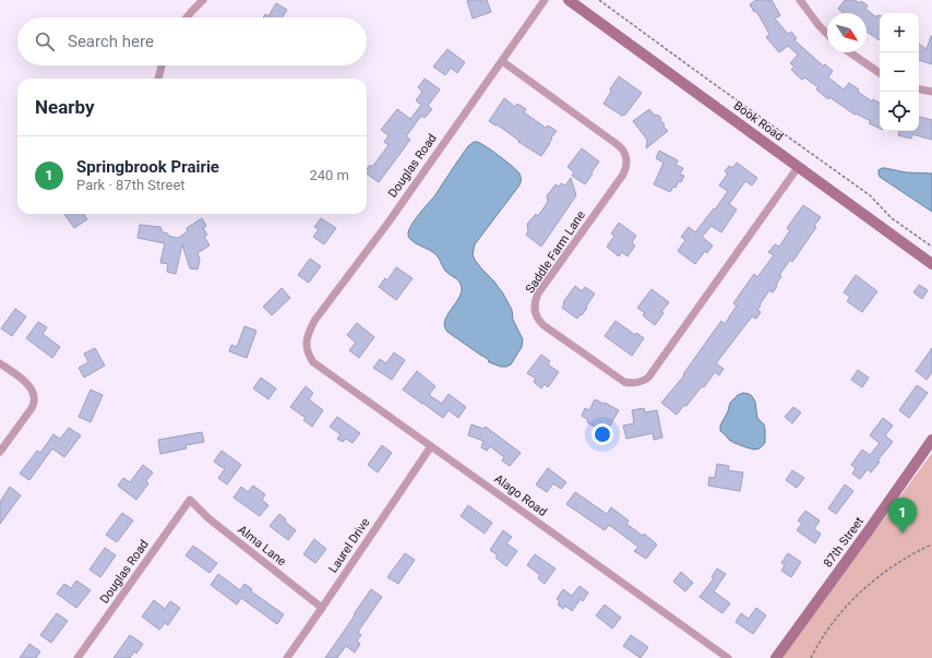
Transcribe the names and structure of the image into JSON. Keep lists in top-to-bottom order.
{
  "streets": {
    "street": [
      "Book Road",
      "Douglas Road",
      "Saddle Farm Lane",
      "Alago Road",
      "87th Street",
      "Alma Lane",
      "Laurel Drive"
    ]
  },
  "crossings": [
    ["Book Road", "Saddle Farm Lane"],
    ["Douglas Road", "Saddle Farm Lane"],
    ["Douglas Road", "Alago Road"],
    ["Douglas Road", "Alma Lane"],
    ["Alago Road", "Laurel Drive"],
    ["Alma Lane", "Laurel Drive"]
  ],
  "north": "bottom right",
  "page": {
    "map_buttons": ["+", "−"],
    "search": "Search here",
    "heading": "Nearby",
    "list": [
      {
        "mark": "1",
        "name": "Springbrook Prairie",
        "note": "Park · 87th Street",
        "value": "240 m"
      }
    ],
    "pins": "1"
  }
}
